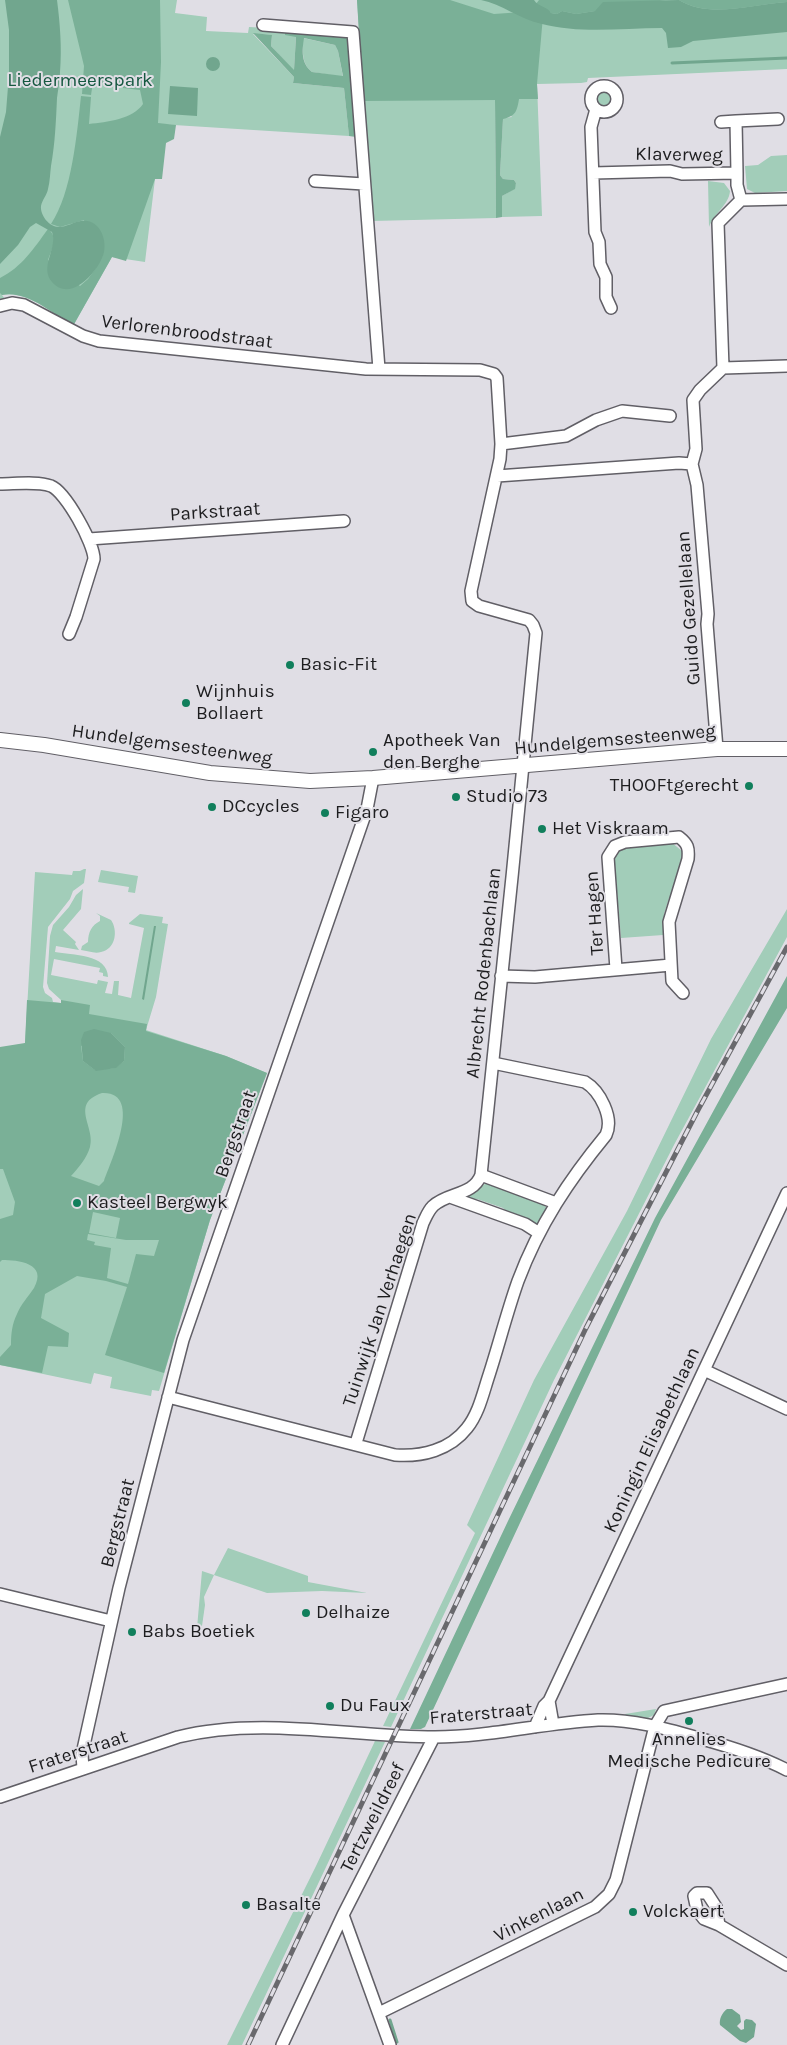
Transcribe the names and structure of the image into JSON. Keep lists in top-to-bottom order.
{
  "streets": {
    "main road": ["Hundelgemsesteenweg"],
    "street": [
      "Klaverweg",
      "Verlorenbroodstraat",
      "Parkstraat",
      "Guido Gezellelaan",
      "Ter Hagen",
      "Albrecht Rodenbachlaan",
      "Bergstraat",
      "Tuinwijk Jan Verhaegen",
      "Koningin Elisabethlaan",
      "Fraterstraat",
      "Tertzweildreef",
      "Vinkenlaan"
    ]
  },
  "crossings": [
    ["Verlorenbroodstraat", "Hundelgemsesteenweg"],
    ["Verlorenbroodstraat", "Albrecht Rodenbachlaan"],
    ["Guido Gezellelaan", "Hundelgemsesteenweg"],
    ["Hundelgemsesteenweg", "Albrecht Rodenbachlaan"],
    ["Hundelgemsesteenweg", "Bergstraat"],
    ["Ter Hagen", "Albrecht Rodenbachlaan"],
    ["Albrecht Rodenbachlaan", "Tuinwijk Jan Verhaegen"],
    ["Bergstraat", "Fraterstraat"],
    ["Koningin Elisabethlaan", "Fraterstraat"],
    ["Fraterstraat", "Tertzweildreef"],
    ["Fraterstraat", "Vinkenlaan"]
  ],
  "parks": ["Liedermeerspark"],
  "places": [
    "Basic-Fit",
    "Wijnhuis Bollaert",
    "Apotheek Van den Berghe",
    "THOOFtgerecht",
    "Studio 73",
    "DCcycles",
    "Figaro",
    "Het Viskraam",
    "Kasteel Bergwyk",
    "Delhaize",
    "Babs Boetiek",
    "Du Faux",
    "Annelies Medische Pedicure",
    "Basalte",
    "Volckaert"
  ]
}
